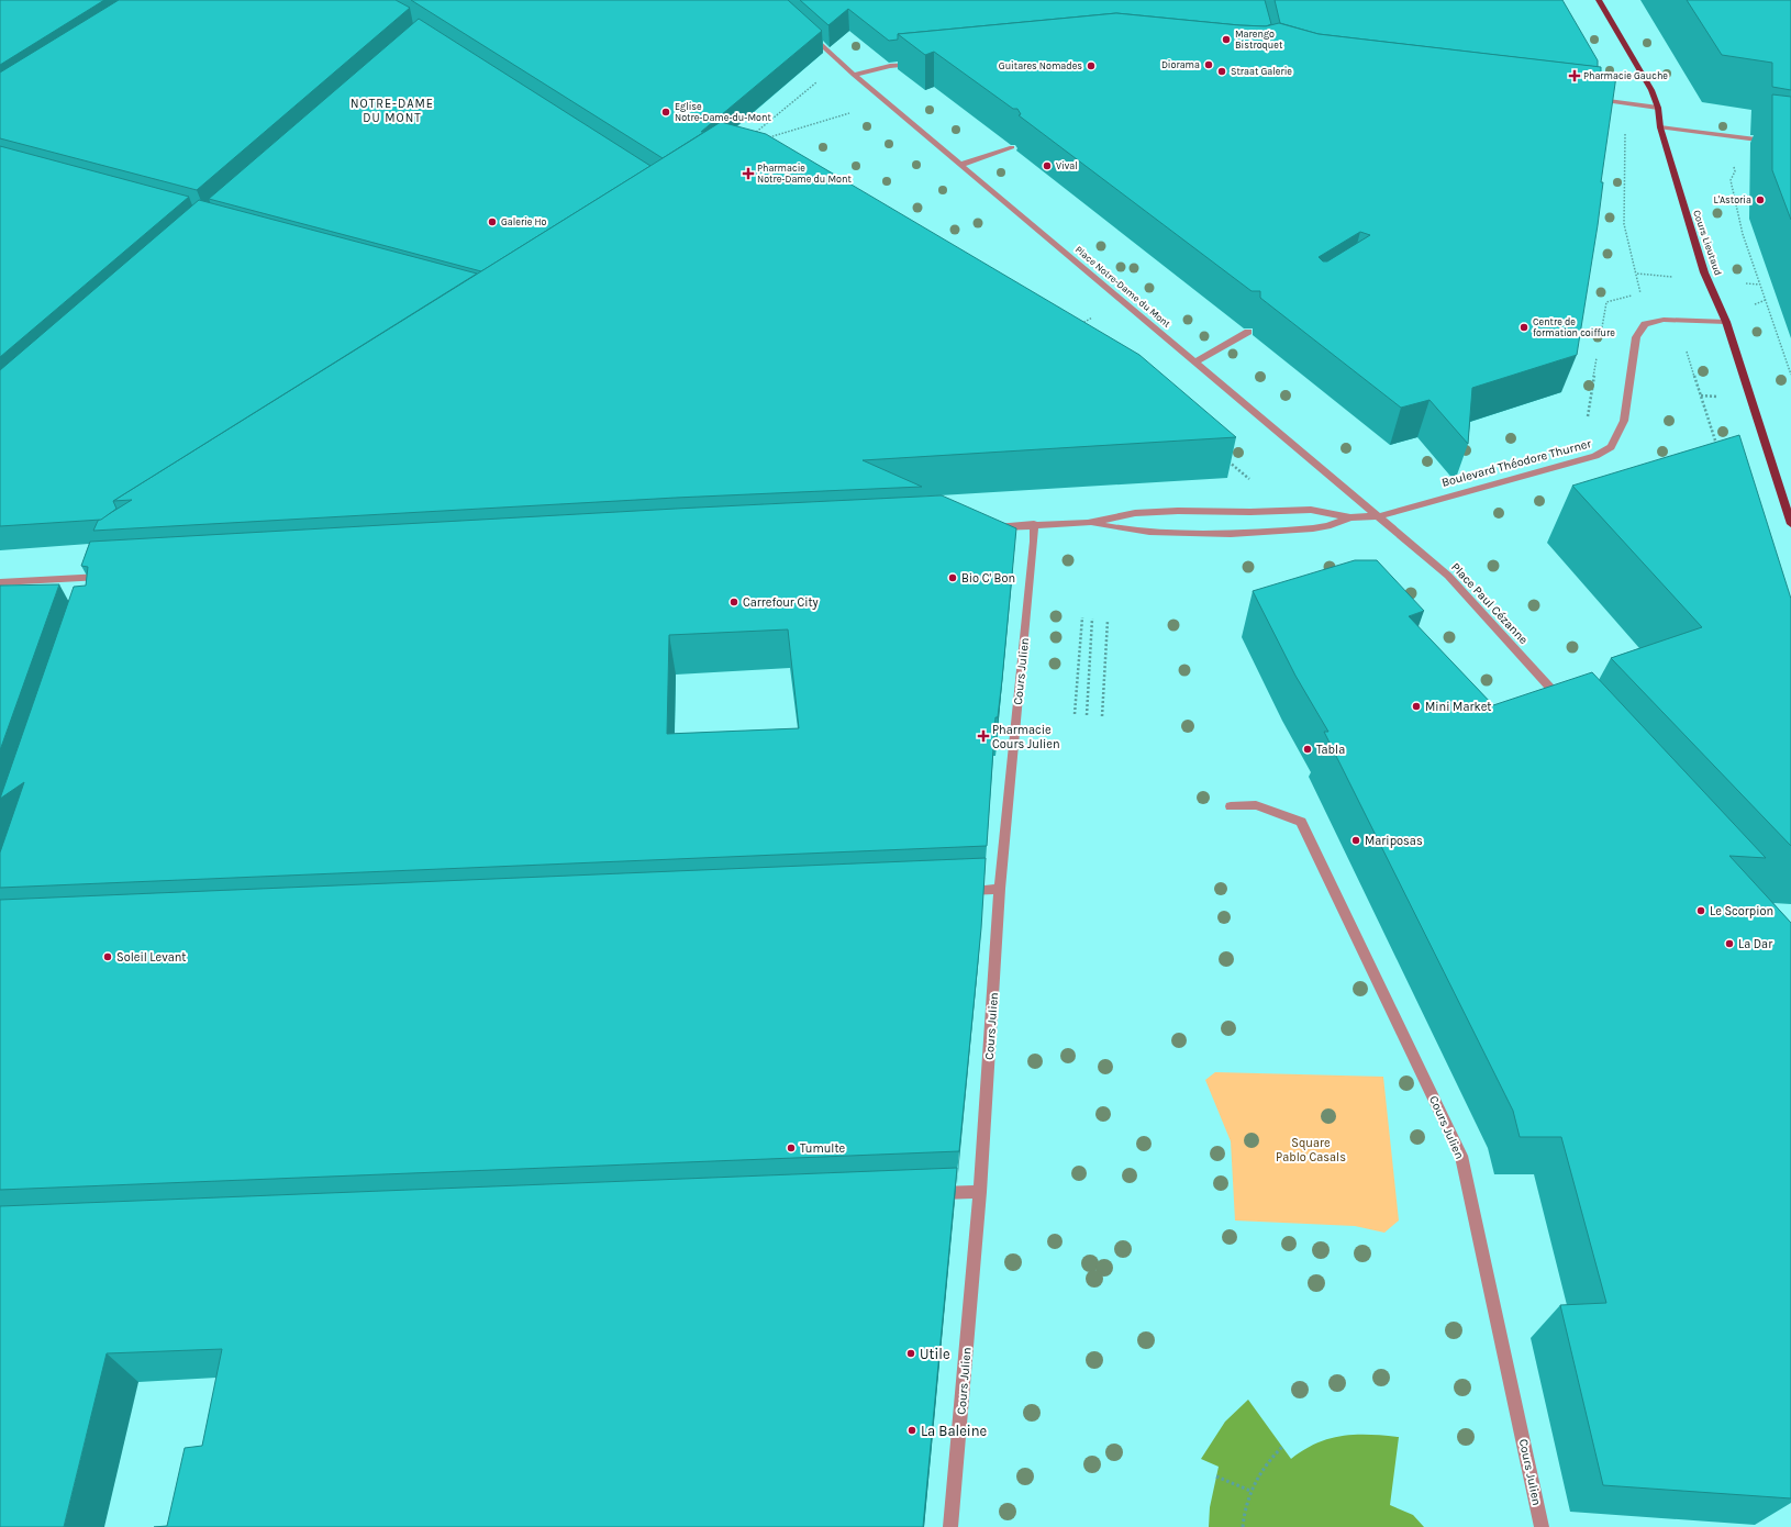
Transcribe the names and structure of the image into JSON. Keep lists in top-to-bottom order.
{
  "streets": {
    "main road": ["Cours Lieutaud"],
    "street": [
      "Place Notre-Dame du Mont",
      "Boulevard Théodore Thurner",
      "Place Paul Cézanne",
      "Cours Julien"
    ]
  },
  "crossings": [
    ["Cours Lieutaud", "Boulevard Théodore Thurner"],
    ["Place Notre-Dame du Mont", "Boulevard Théodore Thurner"],
    ["Place Notre-Dame du Mont", "Place Paul Cézanne"],
    ["Boulevard Théodore Thurner", "Place Paul Cézanne"]
  ],
  "districts": ["NOTRE-DAME DU MONT"],
  "parks": ["Square Pablo Casals"],
  "places": {
    "other": [
      "Marengo Bistroquet",
      "Diorama",
      "Guitares Nomades",
      "Straat Galerie",
      "Eglise Notre-Dame-du-Mont",
      "Vival",
      "L'Astoria",
      "Galerie Ho",
      "Centre de formation coiffure",
      "Bio C' Bon",
      "Carrefour City",
      "Mini Market",
      "Tabla",
      "Mariposas",
      "Le Scorpion",
      "La Dar",
      "Soleil Levant",
      "Tumulte",
      "Utile",
      "La Baleine"
    ],
    "health": ["Pharmacie Gauche", "Pharmacie Notre-Dame du Mont", "Pharmacie Cours Julien"]
  }
}
